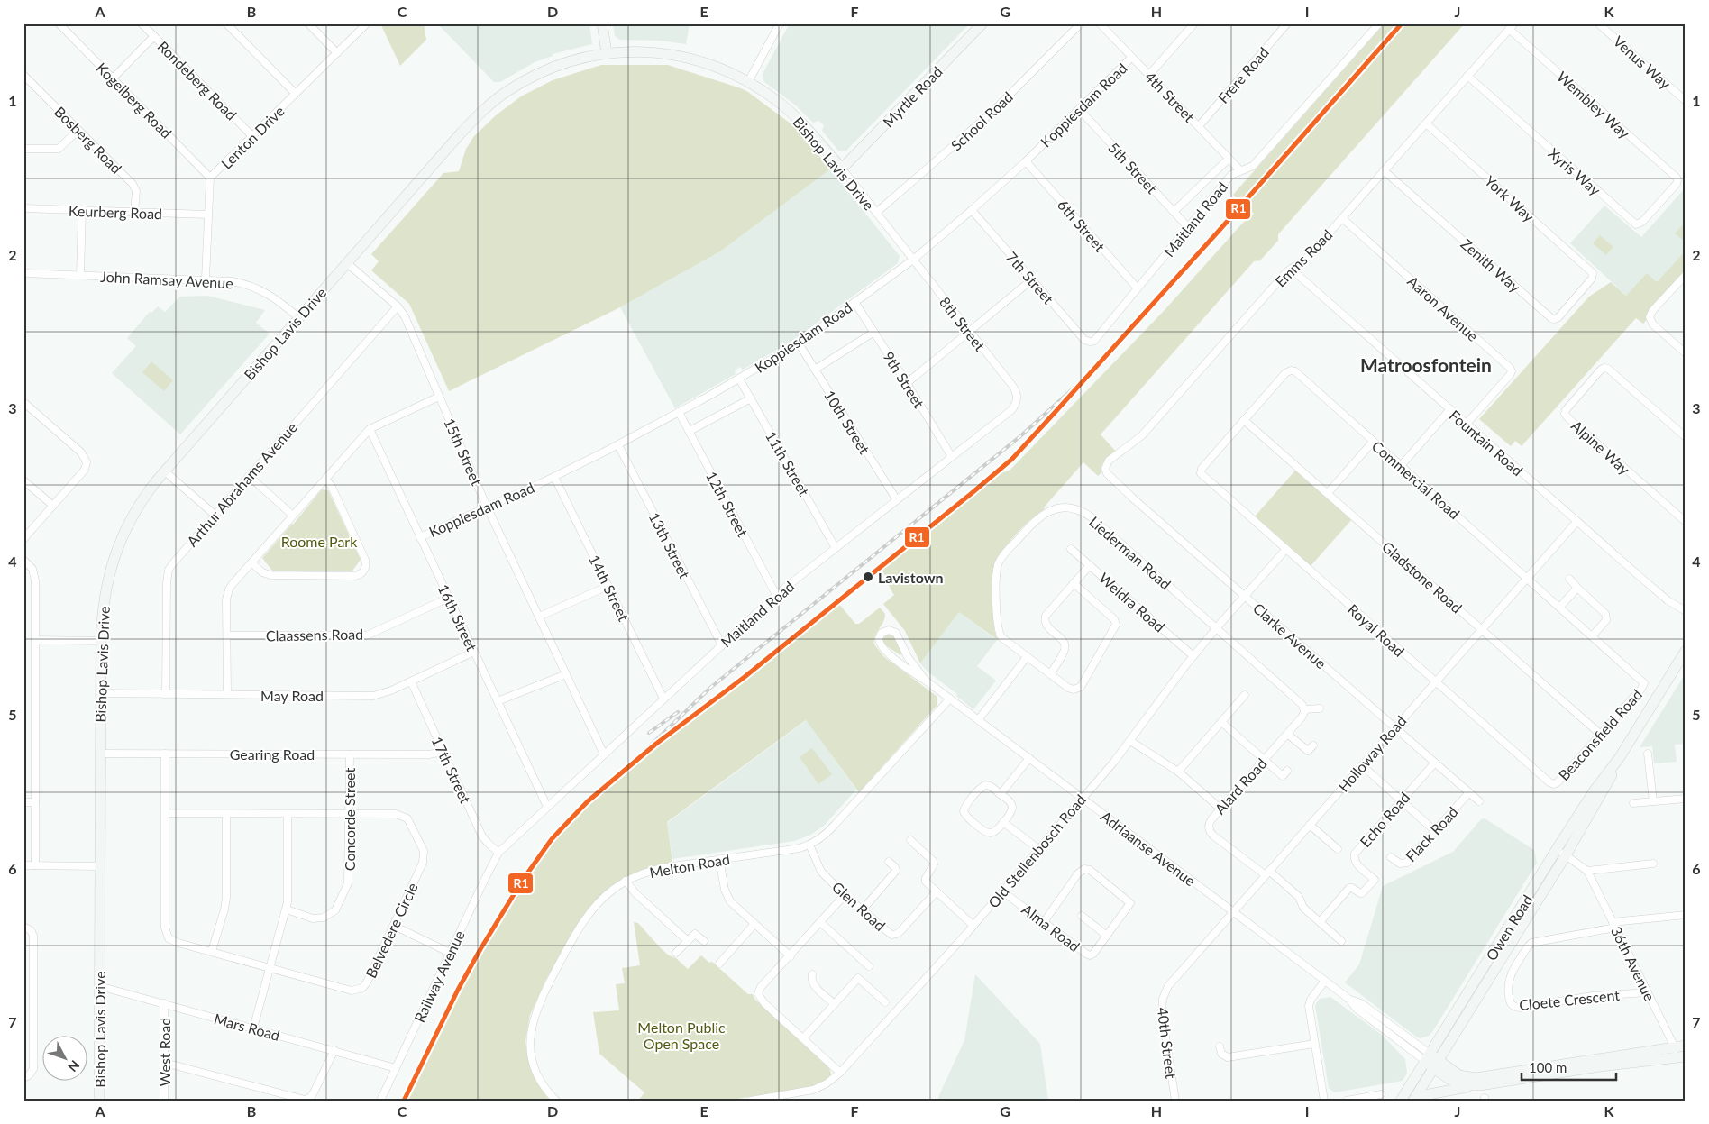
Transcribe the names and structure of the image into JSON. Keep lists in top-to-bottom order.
{
  "streets": {
    "street": [
      "Venus Way",
      "Frere Road",
      "Rondeberg Road",
      "Myrtle Road",
      "4th Street",
      "Kogelberg Road",
      "Koppiesdam Road",
      "Wembley Way",
      "School Road",
      "Lenton Drive",
      "Bosberg Road",
      "Bishop Lavis Drive",
      "5th Street",
      "Xyris Way",
      "York Way",
      "Keurberg Road",
      "Maitland Road",
      "6th Street",
      "Emms Road",
      "Zenith Way",
      "7th Street",
      "John Ramsay Avenue",
      "Aaron Avenue",
      "8th Street",
      "9th Street",
      "10th Street",
      "Fountain Road",
      "Alpine Way",
      "15th Street",
      "11th Street",
      "Commercial Road",
      "Arthur Abrahams Avenue",
      "12th Street",
      "13th Street",
      "Liederman Road",
      "Gladstone Road",
      "14th Street",
      "Weldra Road",
      "16th Street",
      "Royal Road",
      "Claassens Road",
      "Clarke Avenue",
      "May Road",
      "Beaconsfield Road",
      "Gearing Road",
      "Holloway Road",
      "17th Street",
      "Alard Road",
      "Concorde Street",
      "Echo Road",
      "Flack Road",
      "Adriaanse Avenue",
      "Old Stellenbosch Road",
      "Melton Road",
      "Glen Road",
      "Alma Road",
      "Owen Road",
      "Belvedere Circle",
      "36th Avenue",
      "Railway Avenue",
      "Cloete Crescent",
      "Mars Road",
      "40th Street",
      "West Road"
    ]
  },
  "crossings": [
    ["Frere Road", "4th Street"],
    ["Rondeberg Road", "Lenton Drive"],
    ["Myrtle Road", "Bishop Lavis Drive"],
    ["4th Street", "Koppiesdam Road"],
    ["4th Street", "Maitland Road"],
    ["Kogelberg Road", "Lenton Drive"],
    ["Koppiesdam Road", "Bishop Lavis Drive"],
    ["Koppiesdam Road", "5th Street"],
    ["Koppiesdam Road", "6th Street"],
    ["Koppiesdam Road", "7th Street"],
    ["Koppiesdam Road", "8th Street"],
    ["Koppiesdam Road", "9th Street"],
    ["Koppiesdam Road", "10th Street"],
    ["Koppiesdam Road", "15th Street"],
    ["Koppiesdam Road", "11th Street"],
    ["Koppiesdam Road", "12th Street"],
    ["Koppiesdam Road", "13th Street"],
    ["Koppiesdam Road", "14th Street"],
    ["Koppiesdam Road", "16th Street"],
    ["Wembley Way", "Xyris Way"],
    ["Wembley Way", "Emms Road"],
    ["School Road", "Bishop Lavis Drive"],
    ["Lenton Drive", "Keurberg Road"],
    ["Lenton Drive", "John Ramsay Avenue"],
    ["Bosberg Road", "Keurberg Road"],
    ["Bishop Lavis Drive", "John Ramsay Avenue"],
    ["Bishop Lavis Drive", "8th Street"],
    ["Bishop Lavis Drive", "15th Street"],
    ["Bishop Lavis Drive", "May Road"],
    ["Bishop Lavis Drive", "Gearing Road"],
    ["Bishop Lavis Drive", "Mars Road"],
    ["5th Street", "Maitland Road"],
    ["Xyris Way", "Emms Road"],
    ["York Way", "Emms Road"],
    ["York Way", "Zenith Way"],
    ["Maitland Road", "6th Street"],
    ["Maitland Road", "7th Street"],
    ["Maitland Road", "8th Street"],
    ["Maitland Road", "9th Street"],
    ["Maitland Road", "10th Street"],
    ["Maitland Road", "15th Street"],
    ["Maitland Road", "11th Street"],
    ["Maitland Road", "12th Street"],
    ["Maitland Road", "13th Street"],
    ["Maitland Road", "14th Street"],
    ["Maitland Road", "16th Street"],
    ["Maitland Road", "17th Street"],
    ["Maitland Road", "Railway Avenue"],
    ["Emms Road", "Zenith Way"],
    ["Emms Road", "Aaron Avenue"],
    ["Emms Road", "Fountain Road"],
    ["Emms Road", "Clarke Avenue"],
    ["Aaron Avenue", "Fountain Road"],
    ["Fountain Road", "Holloway Road"],
    ["15th Street", "Arthur Abrahams Avenue"],
    ["Commercial Road", "Gladstone Road"],
    ["Commercial Road", "Royal Road"],
    ["Commercial Road", "Beaconsfield Road"],
    ["Commercial Road", "Holloway Road"],
    ["Arthur Abrahams Avenue", "May Road"],
    ["Liederman Road", "Old Stellenbosch Road"],
    ["Gladstone Road", "Beaconsfield Road"],
    ["Gladstone Road", "Holloway Road"],
    ["Weldra Road", "Old Stellenbosch Road"],
    ["16th Street", "Claassens Road"],
    ["16th Street", "May Road"],
    ["Royal Road", "Beaconsfield Road"],
    ["Royal Road", "Holloway Road"],
    ["Royal Road", "Old Stellenbosch Road"],
    ["Clarke Avenue", "Holloway Road"],
    ["Clarke Avenue", "Echo Road"],
    ["Clarke Avenue", "Flack Road"],
    ["Clarke Avenue", "Old Stellenbosch Road"],
    ["May Road", "17th Street"],
    ["Gearing Road", "17th Street"],
    ["Gearing Road", "Concorde Street"],
    ["Gearing Road", "Belvedere Circle"],
    ["Holloway Road", "Alard Road"],
    ["Holloway Road", "Adriaanse Avenue"],
    ["Holloway Road", "40th Street"],
    ["17th Street", "Railway Avenue"],
    ["Concorde Street", "Belvedere Circle"],
    ["Adriaanse Avenue", "Old Stellenbosch Road"],
    ["Adriaanse Avenue", "Melton Road"],
    ["Adriaanse Avenue", "Owen Road"],
    ["Old Stellenbosch Road", "Alma Road"],
    ["Melton Road", "Glen Road"],
    ["Owen Road", "36th Avenue"],
    ["36th Avenue", "Cloete Crescent"],
    ["Railway Avenue", "Mars Road"],
    ["Mars Road", "West Road"]
  ],
  "districts": ["Matroosfontein"],
  "parks": ["Roome Park", "Melton Public Open Space"],
  "places": ["Lavistown"],
  "lines": ["transit line R1"],
  "scale_bar": "100 m",
  "north": "bottom right",
  "grid": {
    "columns": [
      "A",
      "B",
      "C",
      "D",
      "E",
      "F",
      "G",
      "H",
      "I",
      "J",
      "K"
    ],
    "rows": [
      "1",
      "2",
      "3",
      "4",
      "5",
      "6",
      "7"
    ]
  }
}
